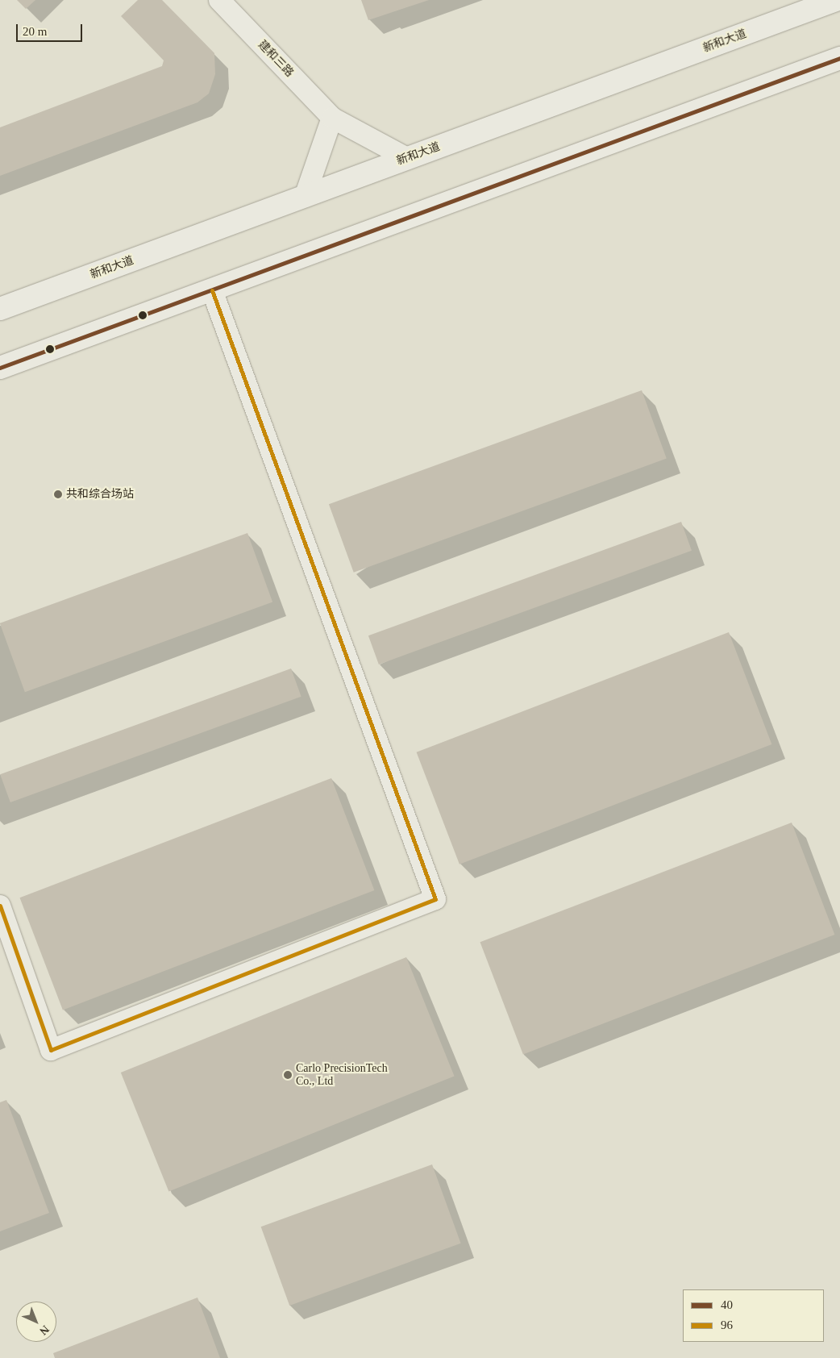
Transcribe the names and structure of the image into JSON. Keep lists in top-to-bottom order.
{
  "streets": {
    "main road": ["新和大道"],
    "street": ["建和三路"]
  },
  "crossings": [
    ["新和大道", "建和三路"]
  ],
  "places": ["共和综合场站", "Carlo PrecisionTech Co., Ltd"],
  "lines": ["transit line 40", "transit line 96"],
  "legend": ["40", "96"],
  "scale_bar": "20 m",
  "north": "bottom right"
}
